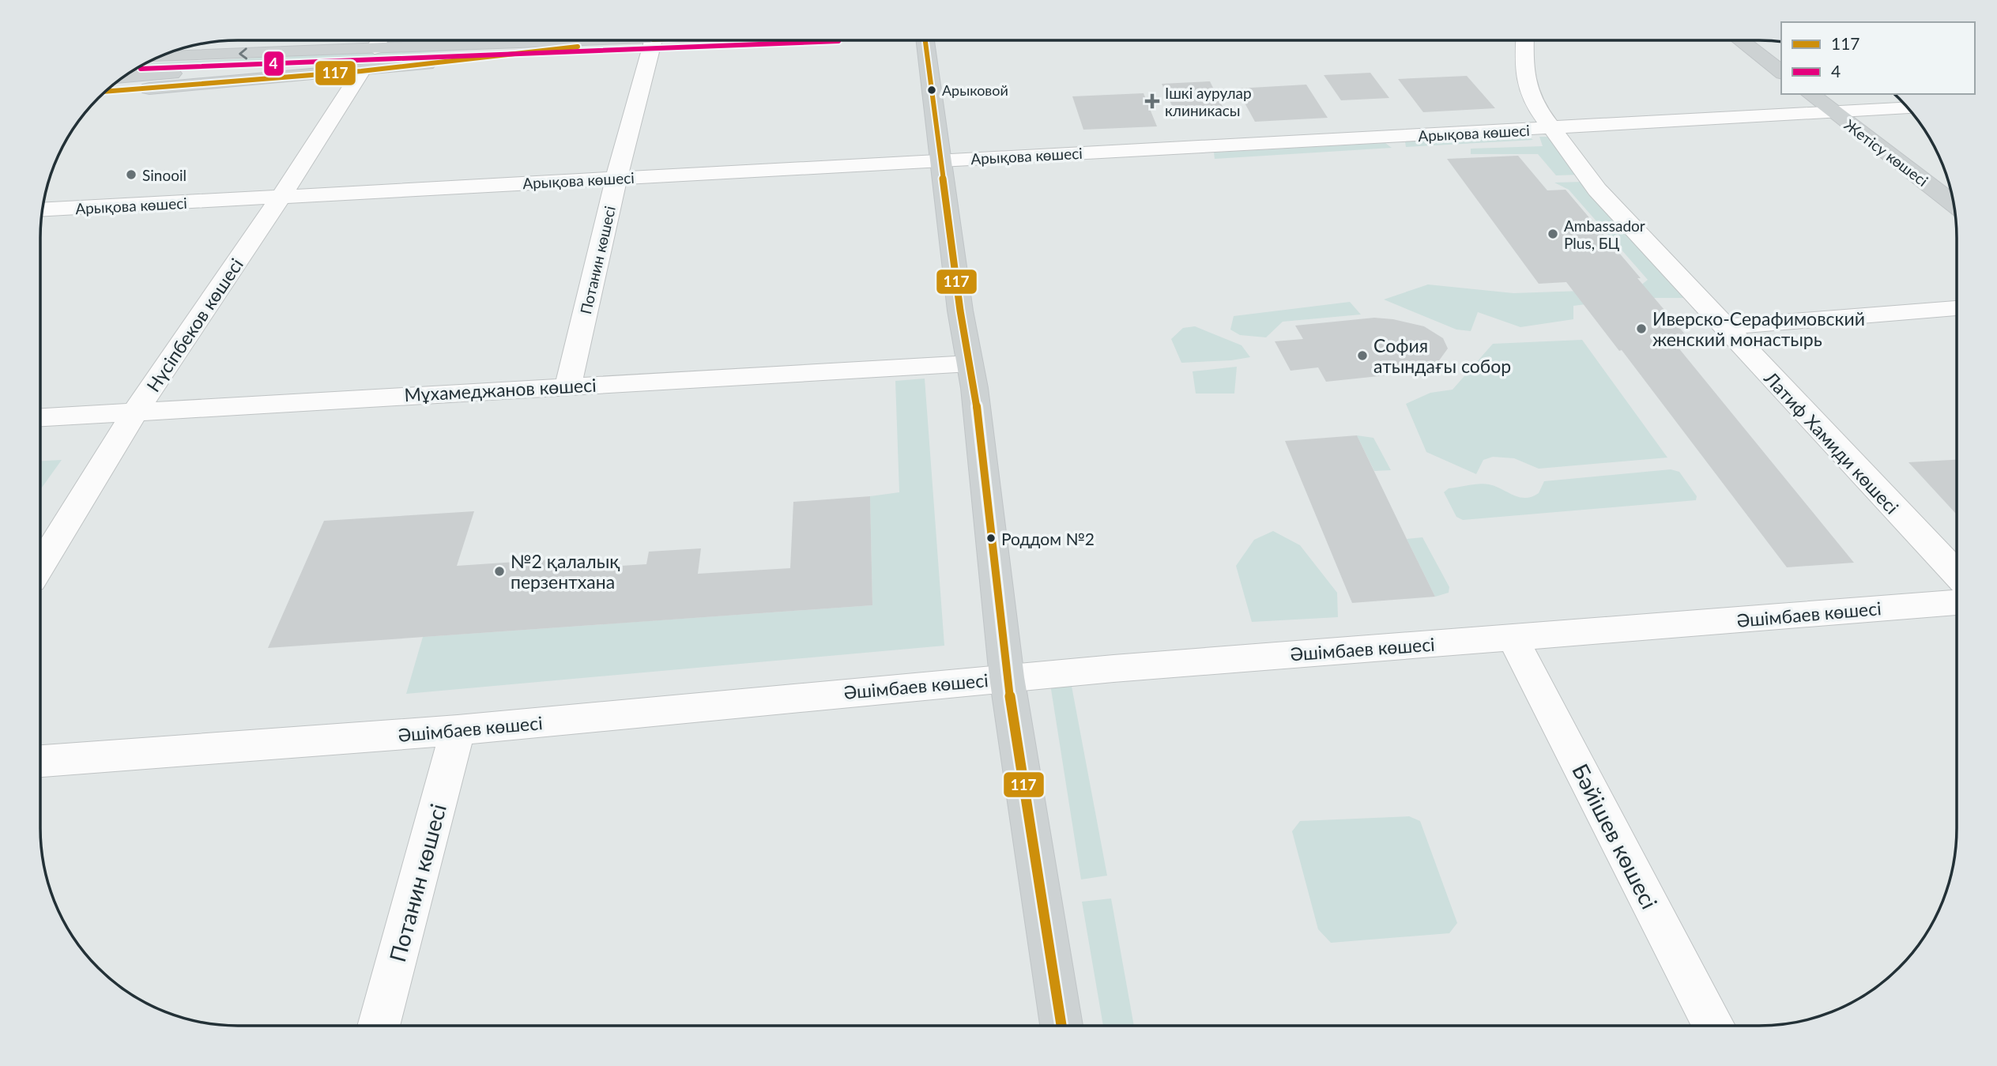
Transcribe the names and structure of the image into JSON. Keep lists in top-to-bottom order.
{
  "streets": {
    "main road": ["Жетісу көшесі"],
    "street": [
      "Арықова көшесі",
      "Потанин көшесі",
      "Нүсіпбеков көшесі",
      "Мұхамеджанов көшесі",
      "Латиф Хамиди көшесі",
      "Әшімбаев көшесі",
      "Бәйішев көшесі"
    ]
  },
  "crossings": [
    ["Арықова көшесі", "Жетісу көшесі"],
    ["Арықова көшесі", "Потанин көшесі"],
    ["Арықова көшесі", "Нүсіпбеков көшесі"],
    ["Арықова көшесі", "Латиф Хамиди көшесі"],
    ["Потанин көшесі", "Мұхамеджанов көшесі"],
    ["Потанин көшесі", "Әшімбаев көшесі"],
    ["Нүсіпбеков көшесі", "Мұхамеджанов көшесі"],
    ["Әшімбаев көшесі", "Бәйішев көшесі"]
  ],
  "places": {
    "other": [
      "Арыковой",
      "Sinooil",
      "Ambassador Plus, БЦ",
      "Иверско-Серафимовский женский монастырь",
      "София атындағы собор",
      "Роддом №2",
      "№2 қалалық перзентхана"
    ],
    "health": ["Ішкі аурулар клиникасы"]
  },
  "lines": ["transit line 117", "transit line 4"],
  "legend": ["117", "4"]
}
